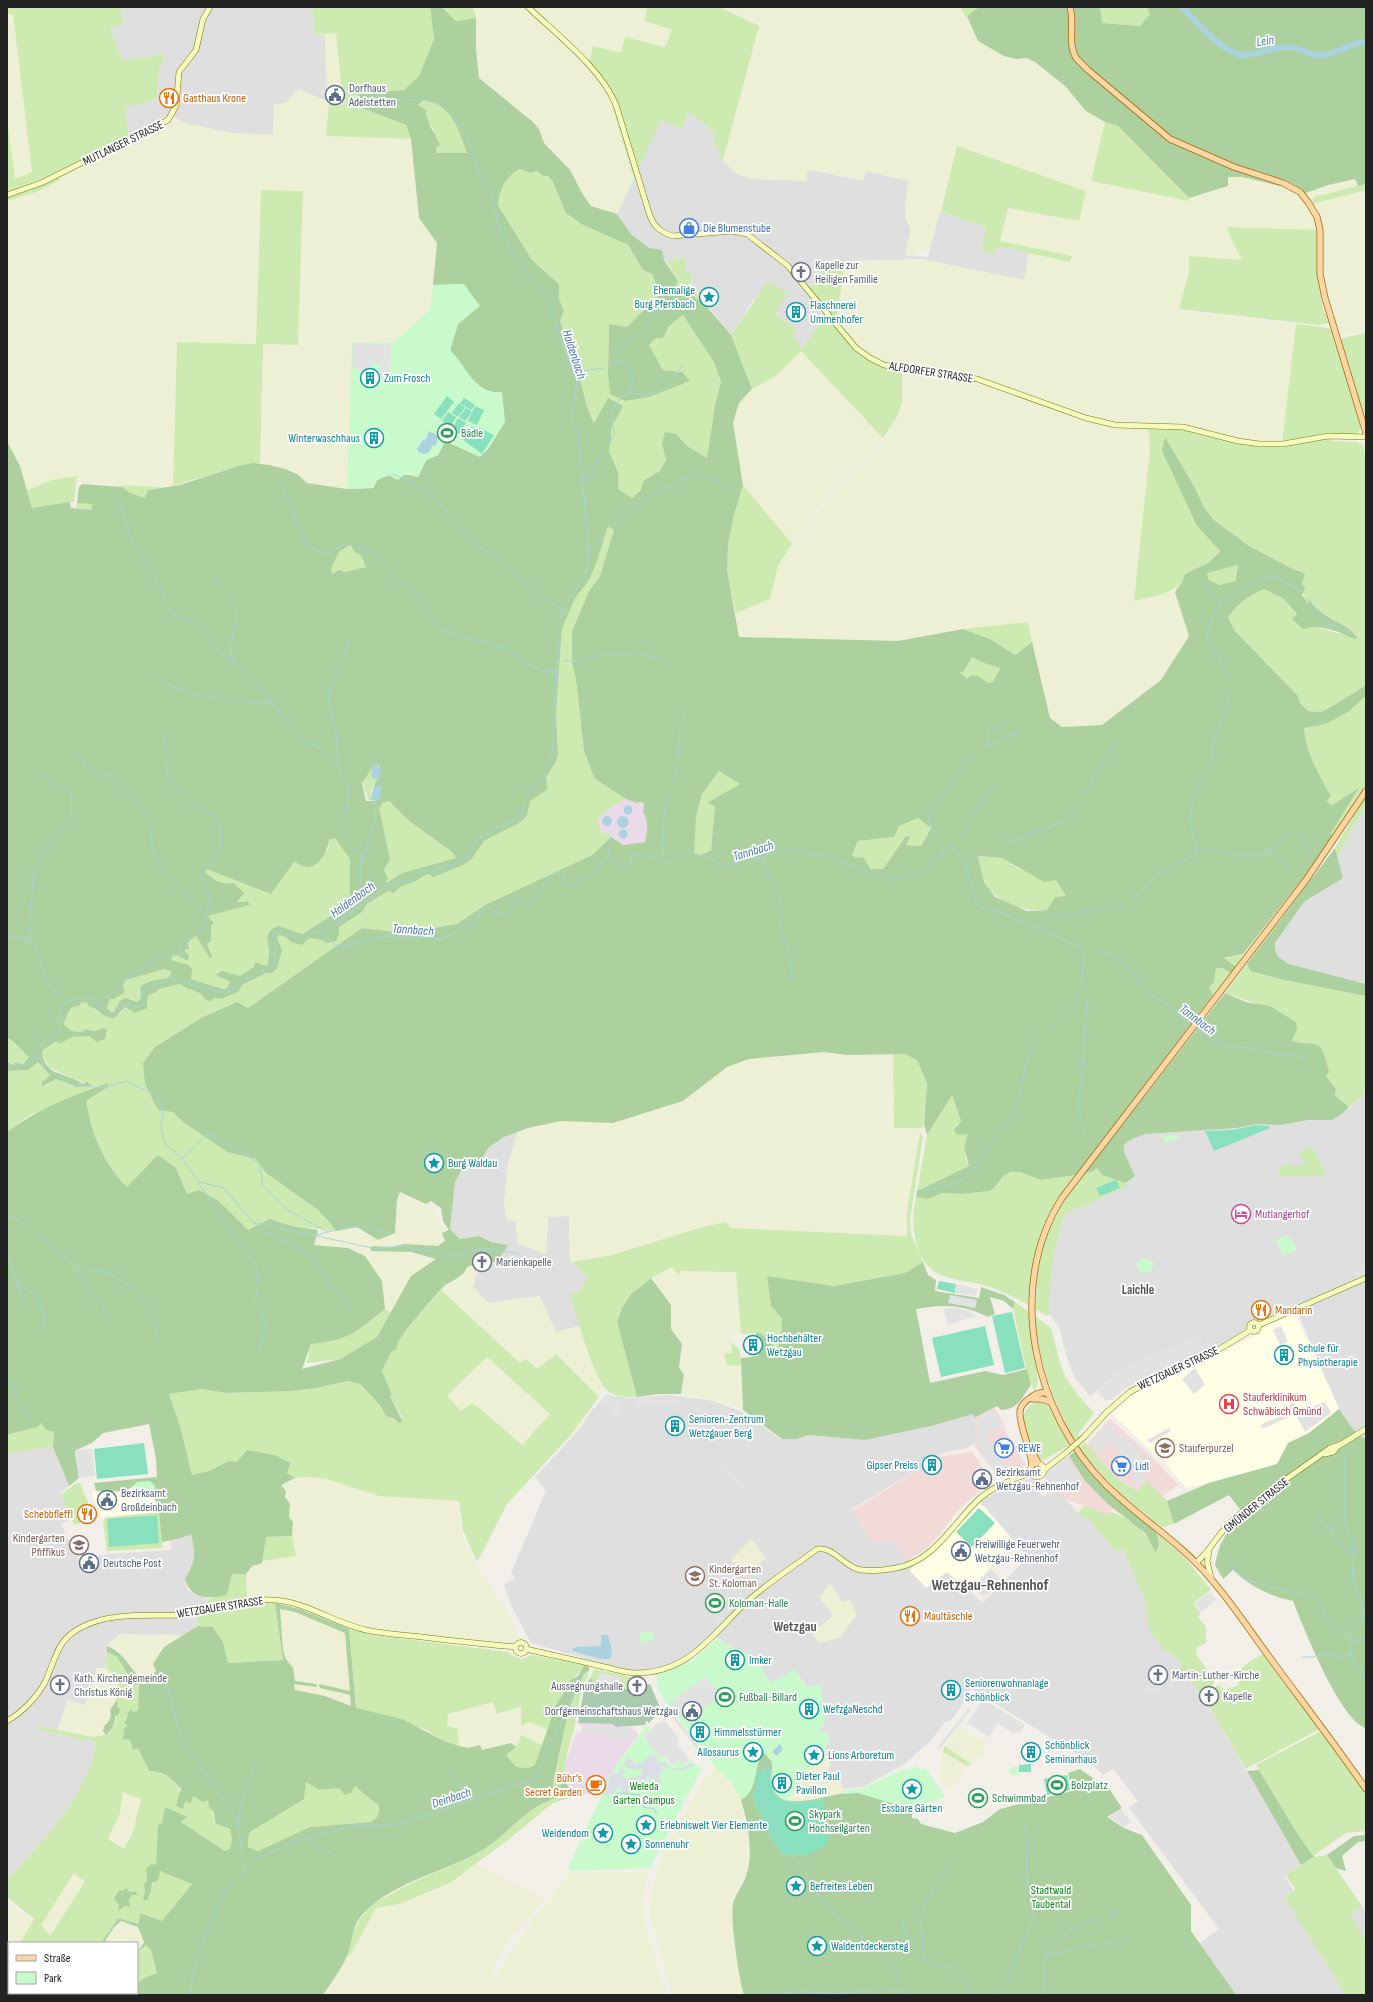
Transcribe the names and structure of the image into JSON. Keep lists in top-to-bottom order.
{
  "streets": {
    "street": [
      "MUTLANGER STRASSE",
      "ALFDORFER STRASSE",
      "WETZGAUER STRASSE",
      "GMÜNDER STRASSE"
    ]
  },
  "districts": ["Laichle", "Wetzgau-Rehnenhof", "Wetzgau"],
  "water": [
    "Lein",
    "Haldenbach",
    "Tannbach",
    "Deinbach"
  ],
  "parks": ["Weleda Garten Campus", "Stadtwald Taubental"],
  "places": {
    "public building": [
      "Dorfhaus Adelstetten",
      "Bezirksamt Wetzgau-Rehnenhof",
      "Bezirksamt Großdeinbach",
      "Freiwillige Feuerwehr Wetzgau-Rehnenhof",
      "Deutsche Post",
      "Dorfgemeinschaftshaus Wetzgau"
    ],
    "restaurant": [
      "Gasthaus Krone",
      "Mandarin",
      "Schebbfleffl",
      "Maultäschle"
    ],
    "shop": ["Die Blumenstube"],
    "church": [
      "Kapelle zur Heiligen Familie",
      "Marienkapelle",
      "Martin-Luther-Kirche",
      "Kath. Kirchengemeinde Christus König",
      "Aussegnungshalle",
      "Kapelle"
    ],
    "place": [
      "Ehemalige Burg Pfersbach",
      "Burg Waldau",
      "Allosaurus",
      "Lions Arboretum",
      "Essbare Gärten",
      "Erlebniswelt Vier Elemente",
      "Weidendom",
      "Sonnenuhr",
      "Befreites Leben",
      "Waldentdeckersteg"
    ],
    "building": [
      "Flaschnerei Ummenhofer",
      "Zum Frosch",
      "Winterwaschhaus",
      "Hochbehälter Wetzgau",
      "Schule für Physiotherapie",
      "Senioren-Zentrum Wetzgauer Berg",
      "Gipser Preiss",
      "Imker",
      "Seniorenwohnanlage Schönblick",
      "WefzgaNeschd",
      "Himmelsstürmer",
      "Schönblick Seminarhaus",
      "Dieter Paul Pavillon"
    ],
    "sports": [
      "Bädle",
      "Koloman-Halle",
      "Fußball-Billard",
      "Bolzplatz",
      "Schwimmbad",
      "Skypark Hochseilgarten"
    ],
    "hotel": ["Mutlangerhof"],
    "hospital": ["Stauferklinikum Schwäbisch Gmünd"],
    "supermarket": ["REWE", "Lidl"],
    "school or university": ["Stauferpurzel", "Kindergarten Pfiffikus", "Kindergarten St. Koloman"],
    "cafe": ["Bühr’s Secret Garden"]
  },
  "legend": ["Straße", "Park"]
}
